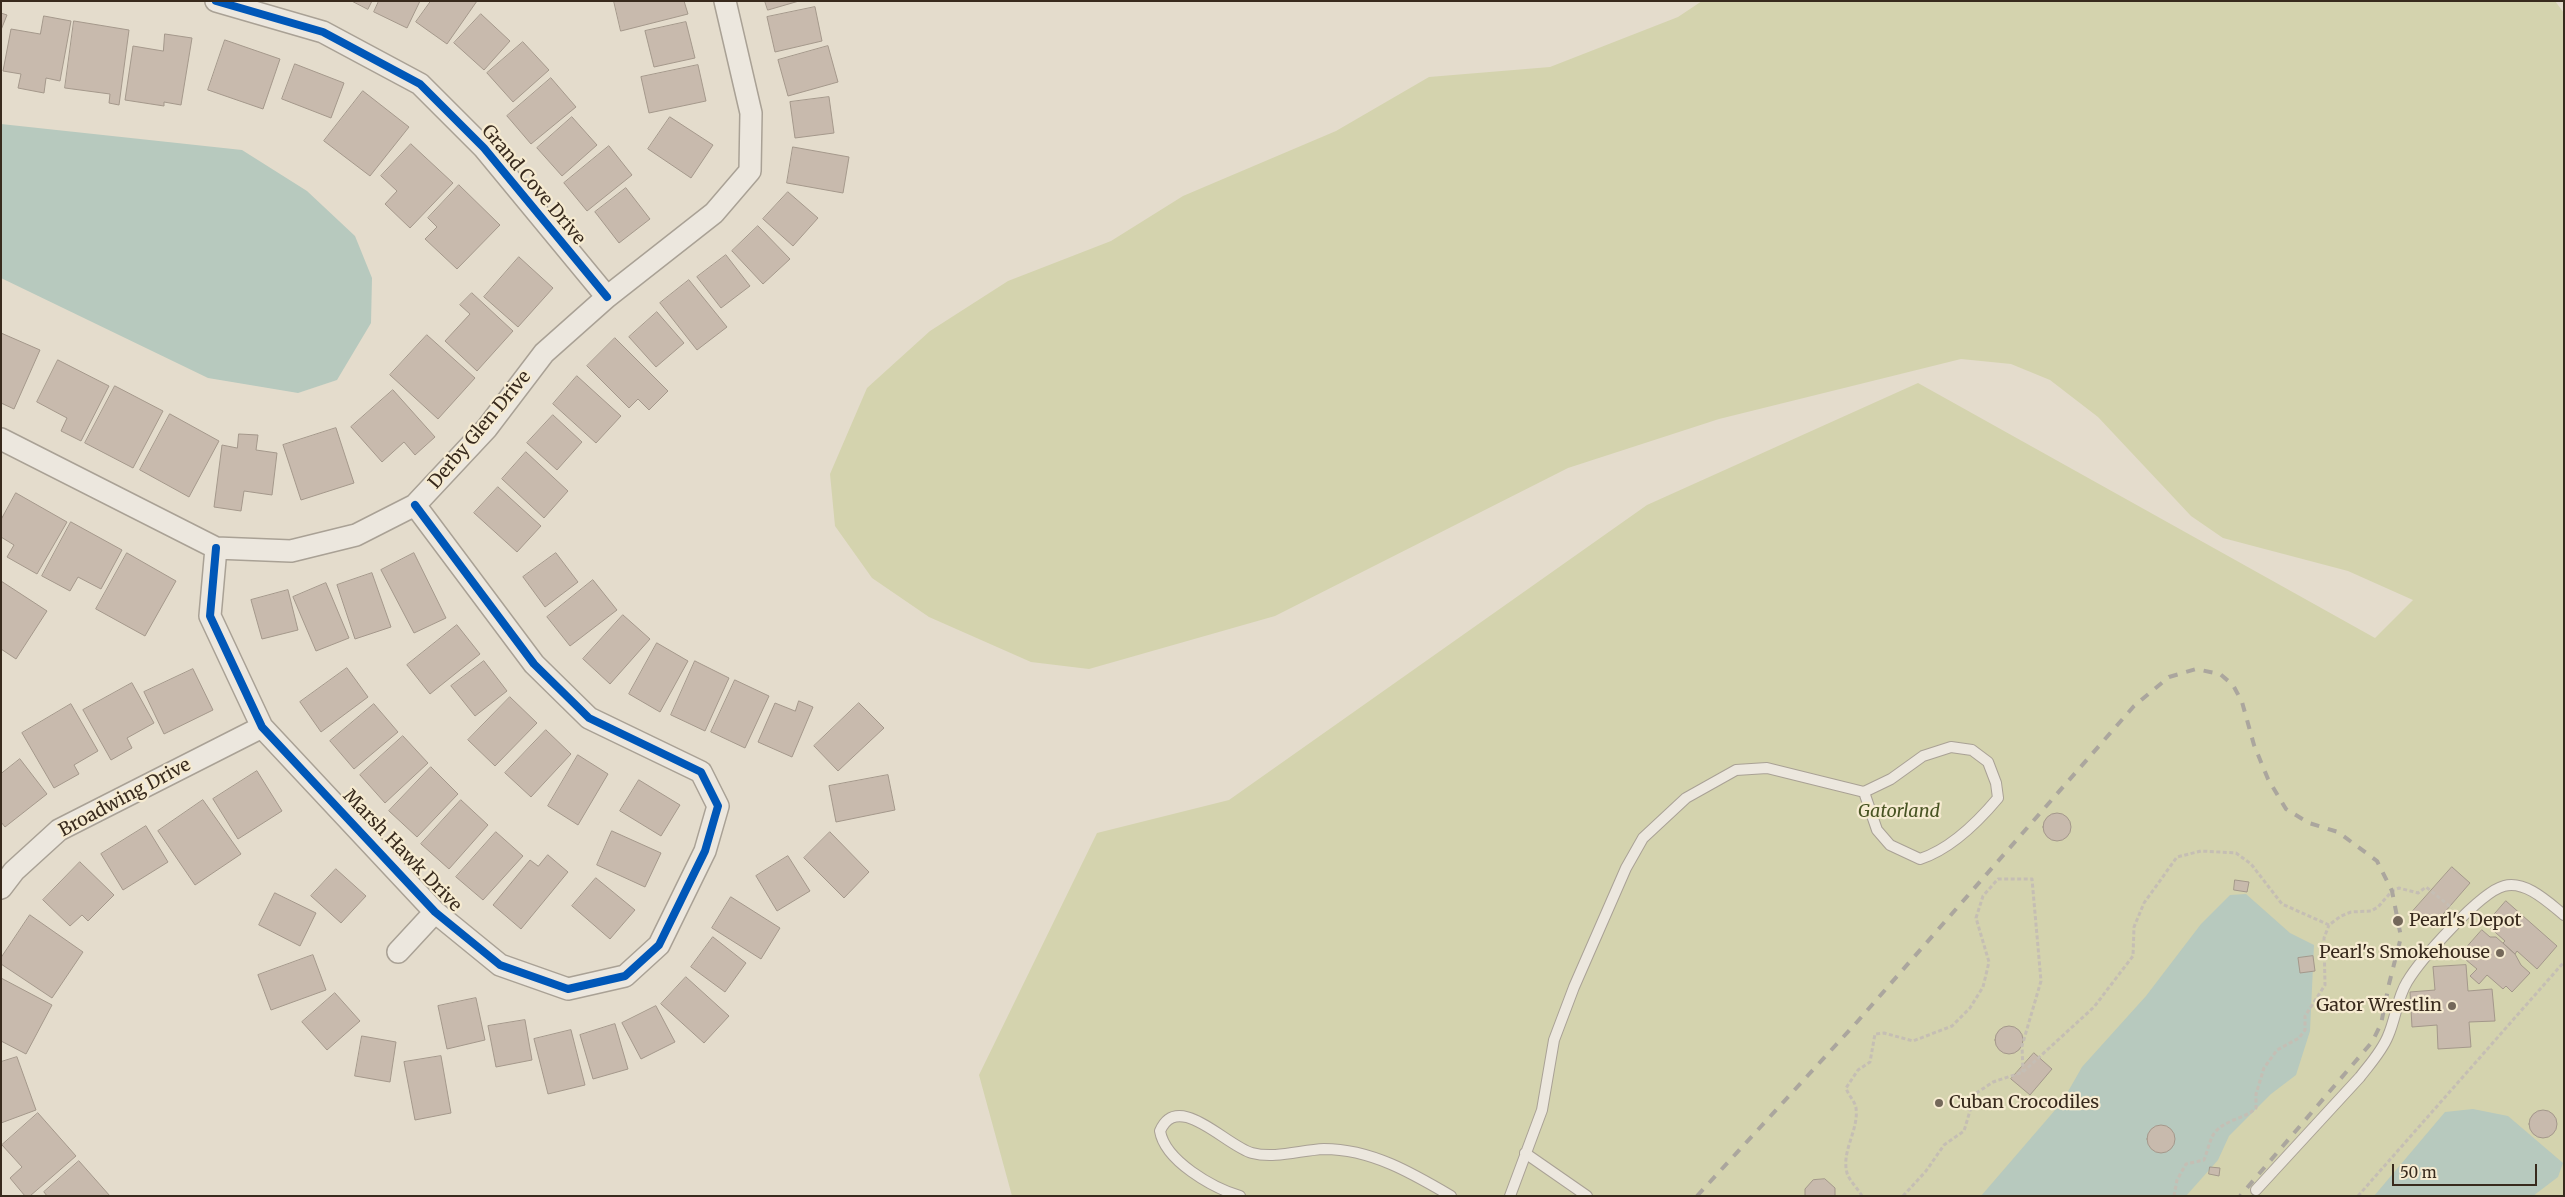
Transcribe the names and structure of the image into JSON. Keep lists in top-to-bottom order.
{
  "streets": {
    "street": [
      "Grand Cove Drive",
      "Derby Glen Drive",
      "Broadwing Drive",
      "Marsh Hawk Drive"
    ]
  },
  "crossings": [
    ["Grand Cove Drive", "Derby Glen Drive"],
    ["Derby Glen Drive", "Marsh Hawk Drive"],
    ["Broadwing Drive", "Marsh Hawk Drive"]
  ],
  "parks": ["Gatorland"],
  "places": [
    "Pearl's Depot",
    "Pearl's Smokehouse",
    "Gator Wrestlin",
    "Cuban Crocodiles"
  ],
  "scale_bar": "50 m"
}
